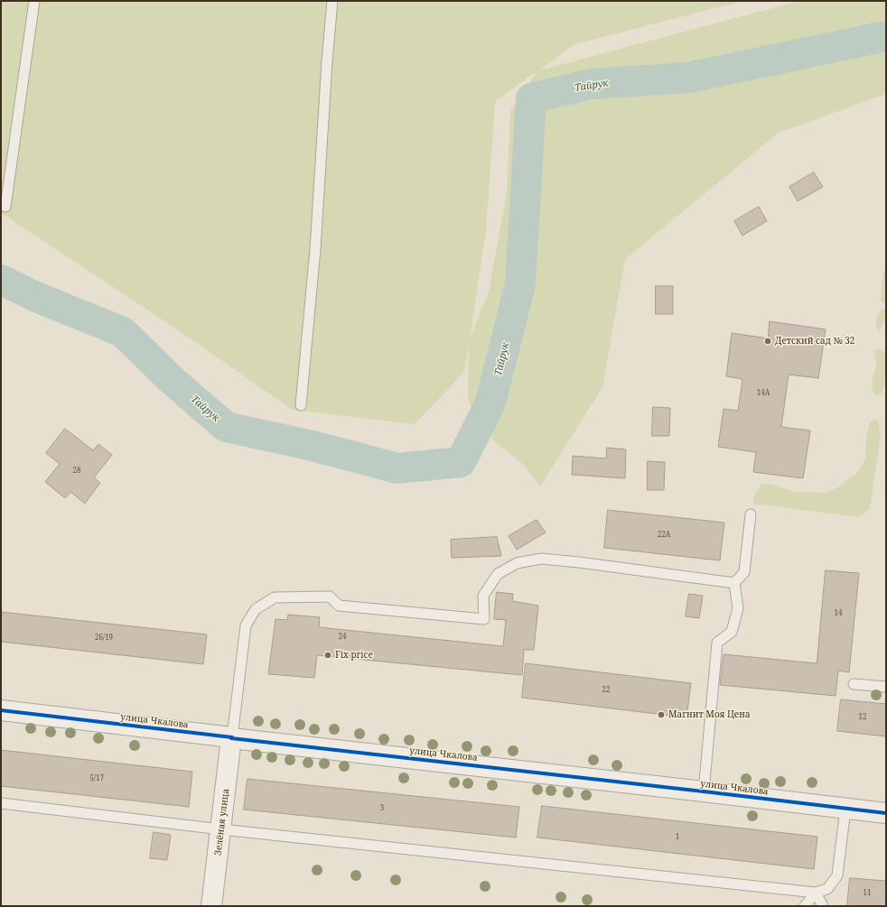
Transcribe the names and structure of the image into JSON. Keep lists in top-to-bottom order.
{
  "streets": {
    "street": ["улица Чкалова", "Зелёная улица"]
  },
  "crossings": [
    ["улица Чкалова", "Зелёная улица"]
  ],
  "water": ["Тайрук"],
  "places": ["Детский сад № 32", "Fix price", "Магнит Моя Цена"],
  "house_numbers": [
    "14А",
    "28",
    "22А",
    "14",
    "24",
    "26/19",
    "22",
    "12",
    "5/17",
    "3",
    "1",
    "11"
  ]
}
